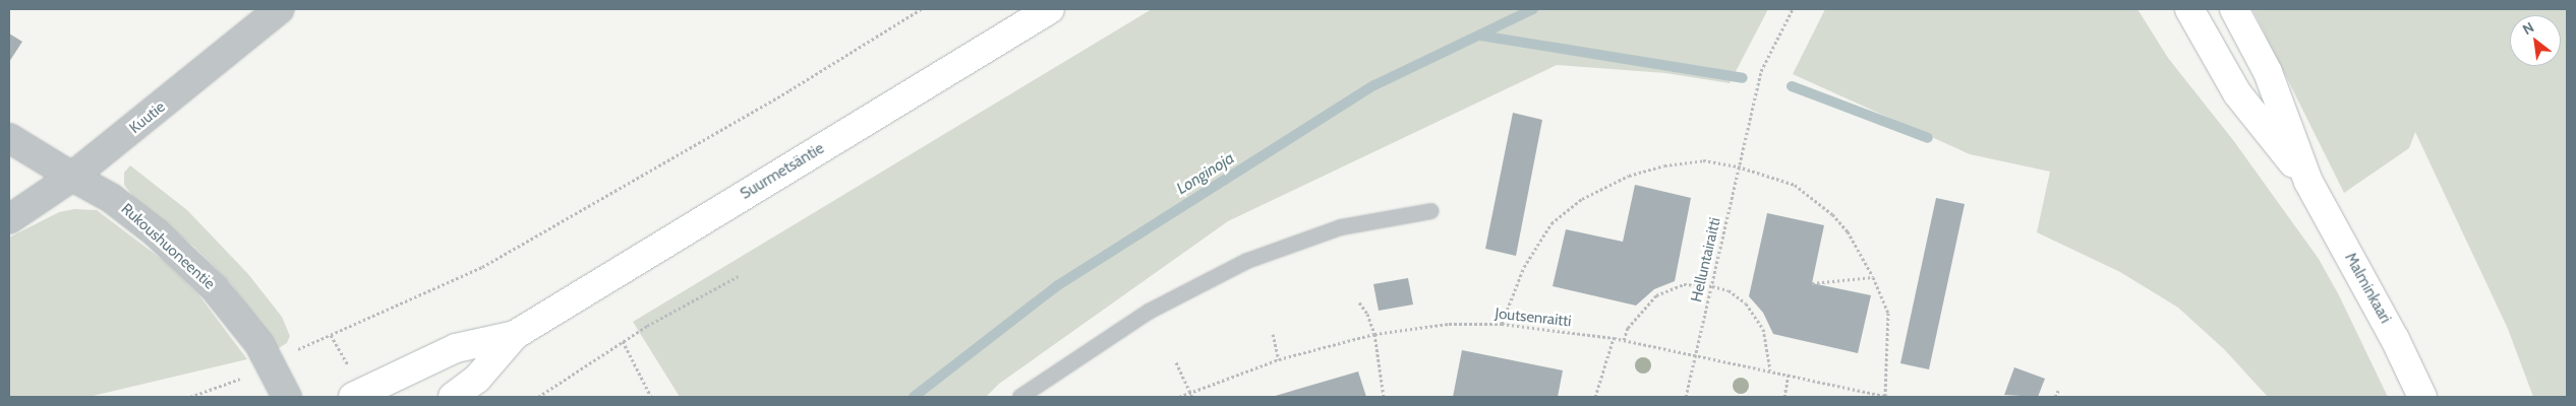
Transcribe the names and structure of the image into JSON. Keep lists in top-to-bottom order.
{
  "streets": {
    "main road": ["Suurmetsäntie", "Malminkaari"],
    "street": ["Kuutie", "Rukoushuoneentie"],
    "path": ["Helluntairaitti", "Joutsenraitti"]
  },
  "crossings": [
    ["Kuutie", "Rukoushuoneentie"],
    ["Helluntairaitti", "Joutsenraitti"]
  ],
  "water": ["Longinoja"],
  "north": "top left"
}
